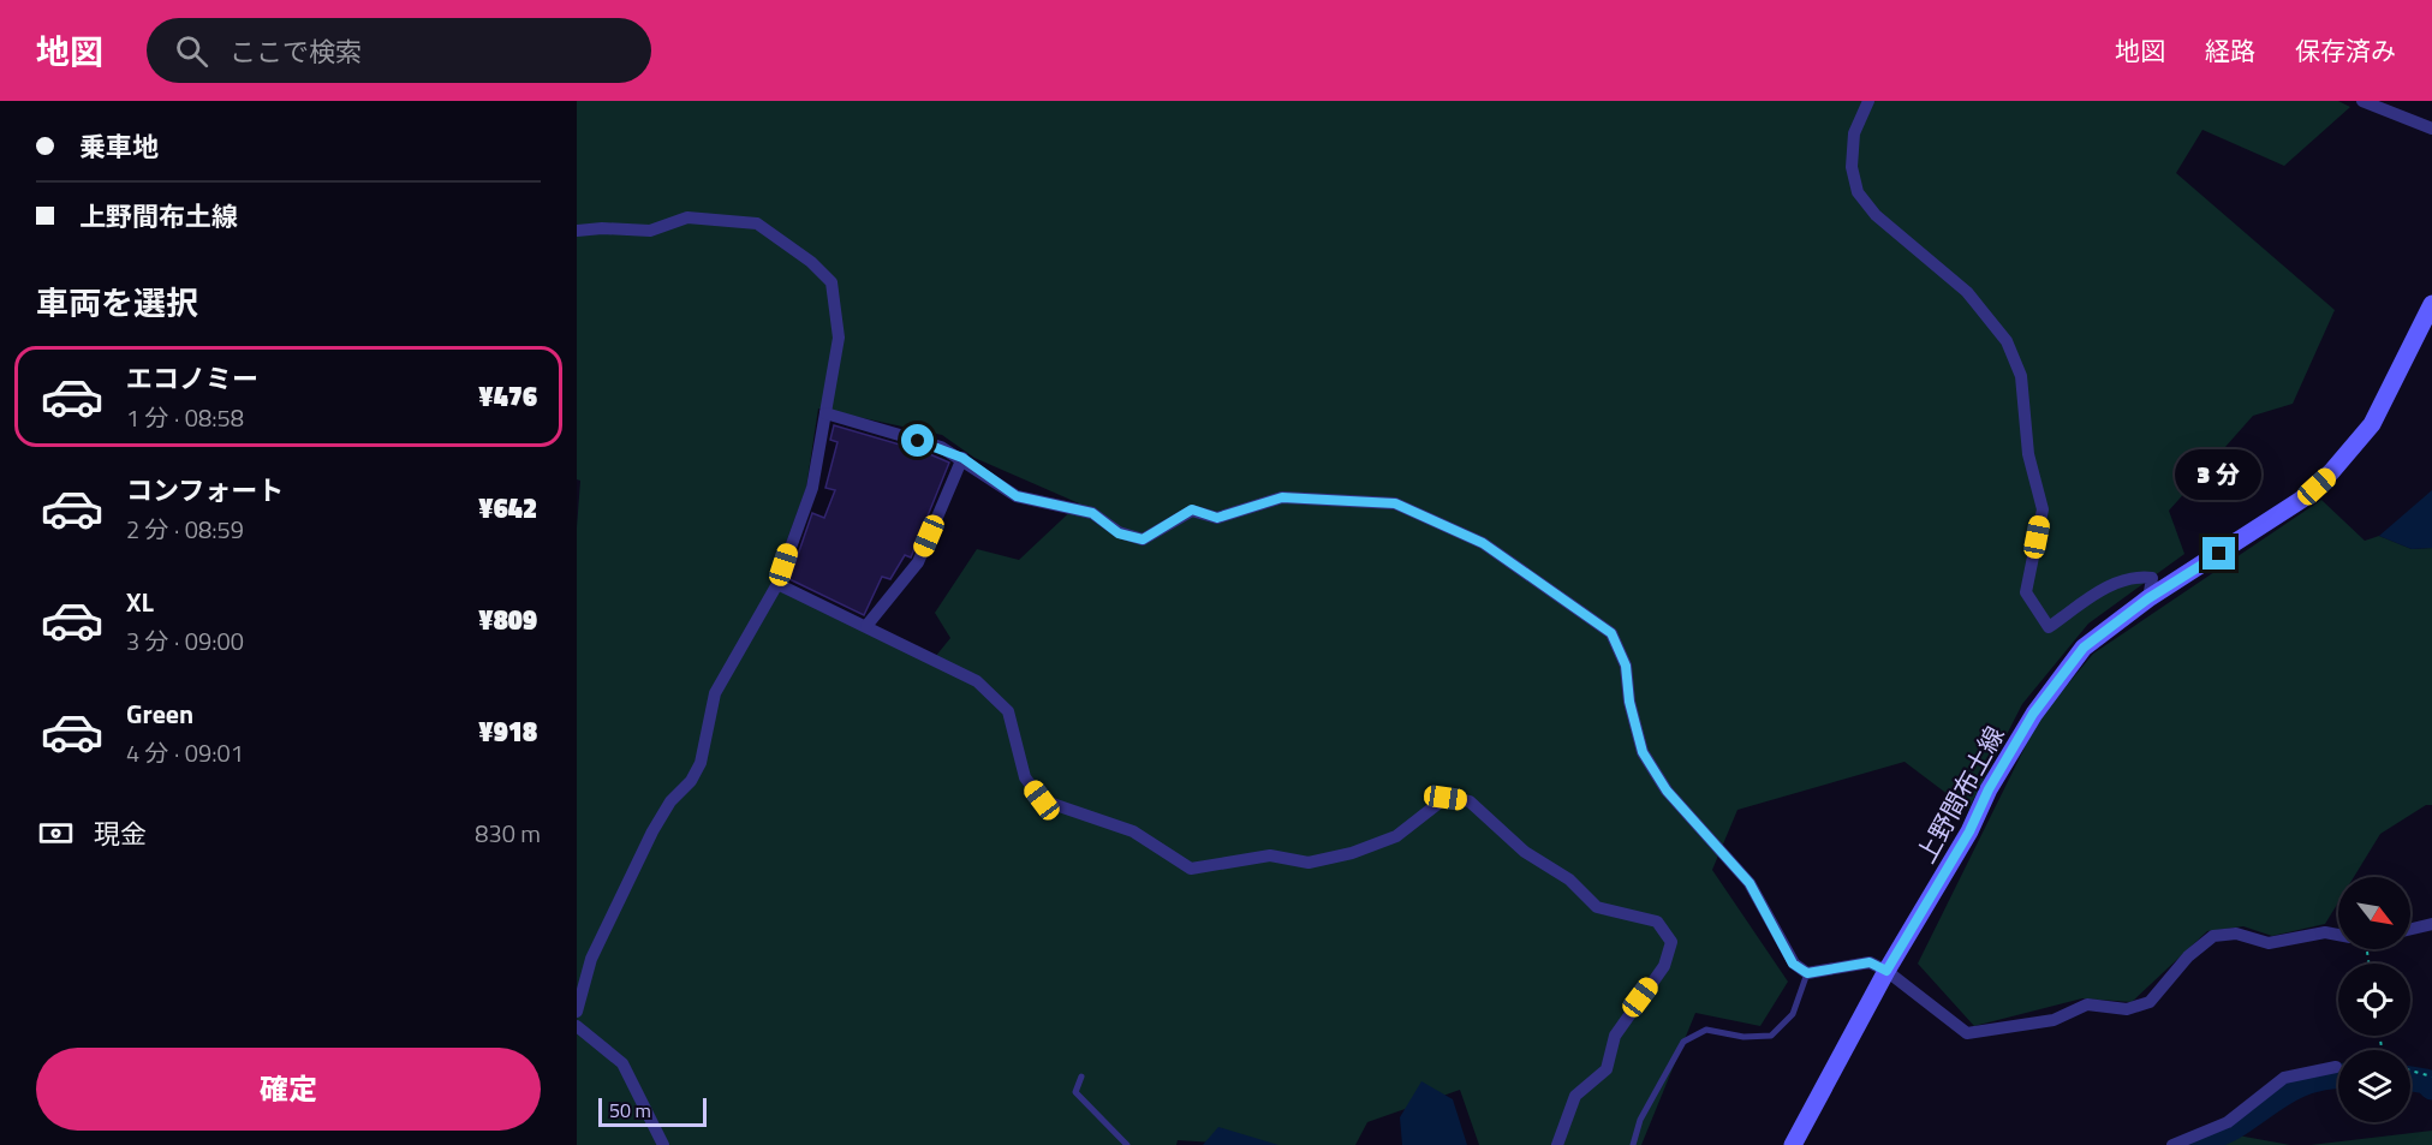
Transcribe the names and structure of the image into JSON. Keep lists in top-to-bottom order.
{
  "streets": {
    "main road": ["上野間布土線"]
  },
  "scale_bar": "50 m",
  "north": "bottom right",
  "page": {
    "header": "地図",
    "search": "ここで検索",
    "nav": ["地図", "経路", "保存済み"],
    "banner": ["乗車地", "上野間布土線"],
    "heading": "車両を選択",
    "list": [
      {
        "name": "エコノミー",
        "note": "1 分 · 08:58",
        "value": "¥476"
      },
      {
        "name": "コンフォート",
        "note": "2 分 · 08:59",
        "value": "¥642"
      },
      {
        "name": "XL",
        "note": "3 分 · 09:00",
        "value": "¥809"
      },
      {
        "name": "Green",
        "note": "4 分 · 09:01",
        "value": "¥918"
      }
    ],
    "bubble": "3 分",
    "pay": ["現金", "830 m"],
    "buttons": "確定",
    "scale": "50 m"
  }
}
